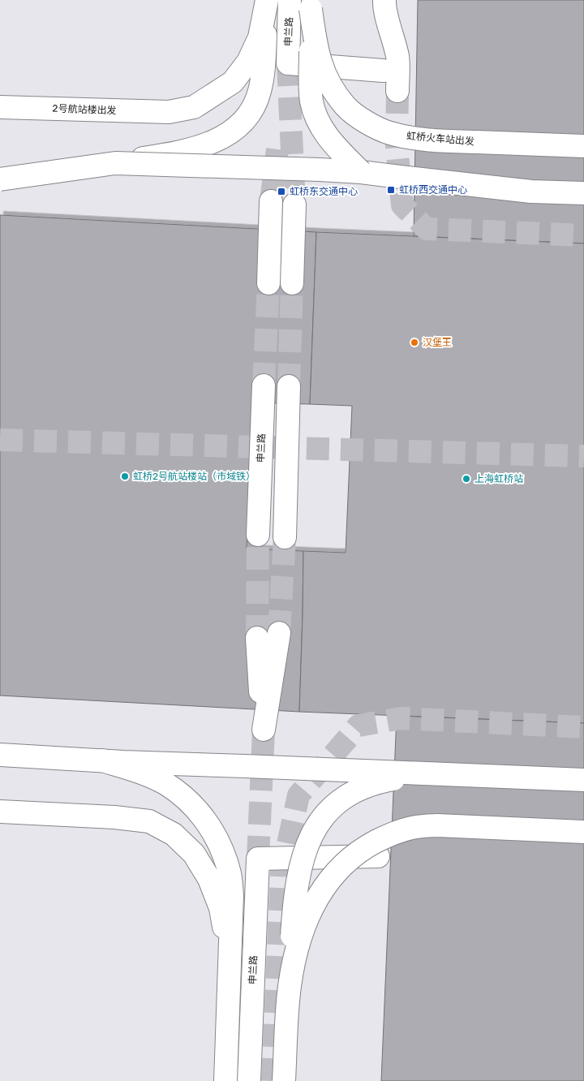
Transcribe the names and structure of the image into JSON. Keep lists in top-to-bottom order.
{
  "streets": {
    "main road": ["申兰路", "2号航站楼出发", "虹桥火车站出发"]
  },
  "places": {
    "transit": ["虹桥西交通中心", "虹桥东交通中心"],
    "other": ["汉堡王", "虹桥2号航站楼站（市域铁）", "上海虹桥站"]
  }
}
